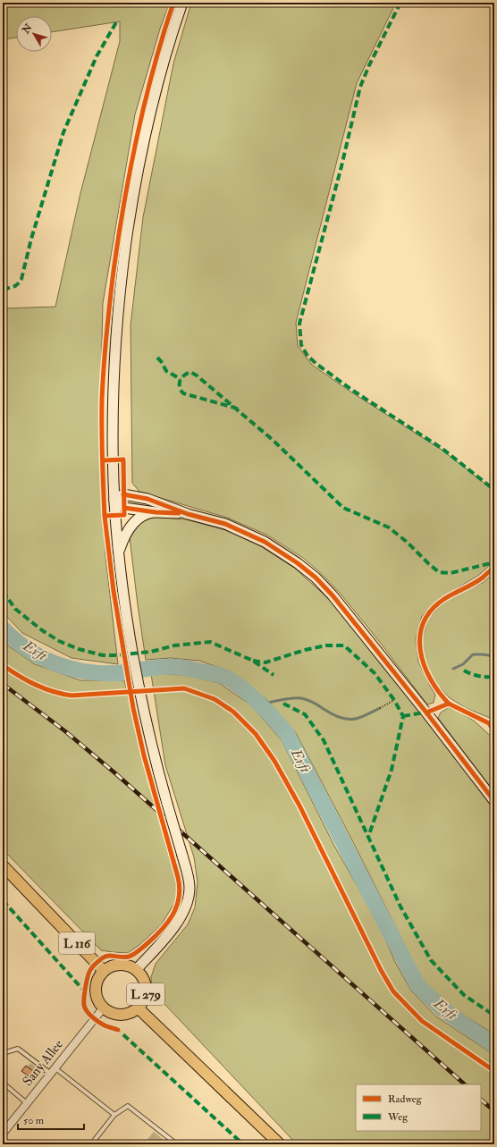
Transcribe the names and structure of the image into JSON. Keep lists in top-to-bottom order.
{
  "streets": {
    "main road": ["L 116", "L 279"],
    "street": ["Sany Allee"]
  },
  "crossings": [
    ["L 116", "L 279"],
    ["L 116", "Sany Allee"],
    ["L 279", "Sany Allee"]
  ],
  "water": ["Erft"],
  "legend": ["Radweg", "Weg"],
  "scale_bar": "50 m",
  "north": "top left"
}
